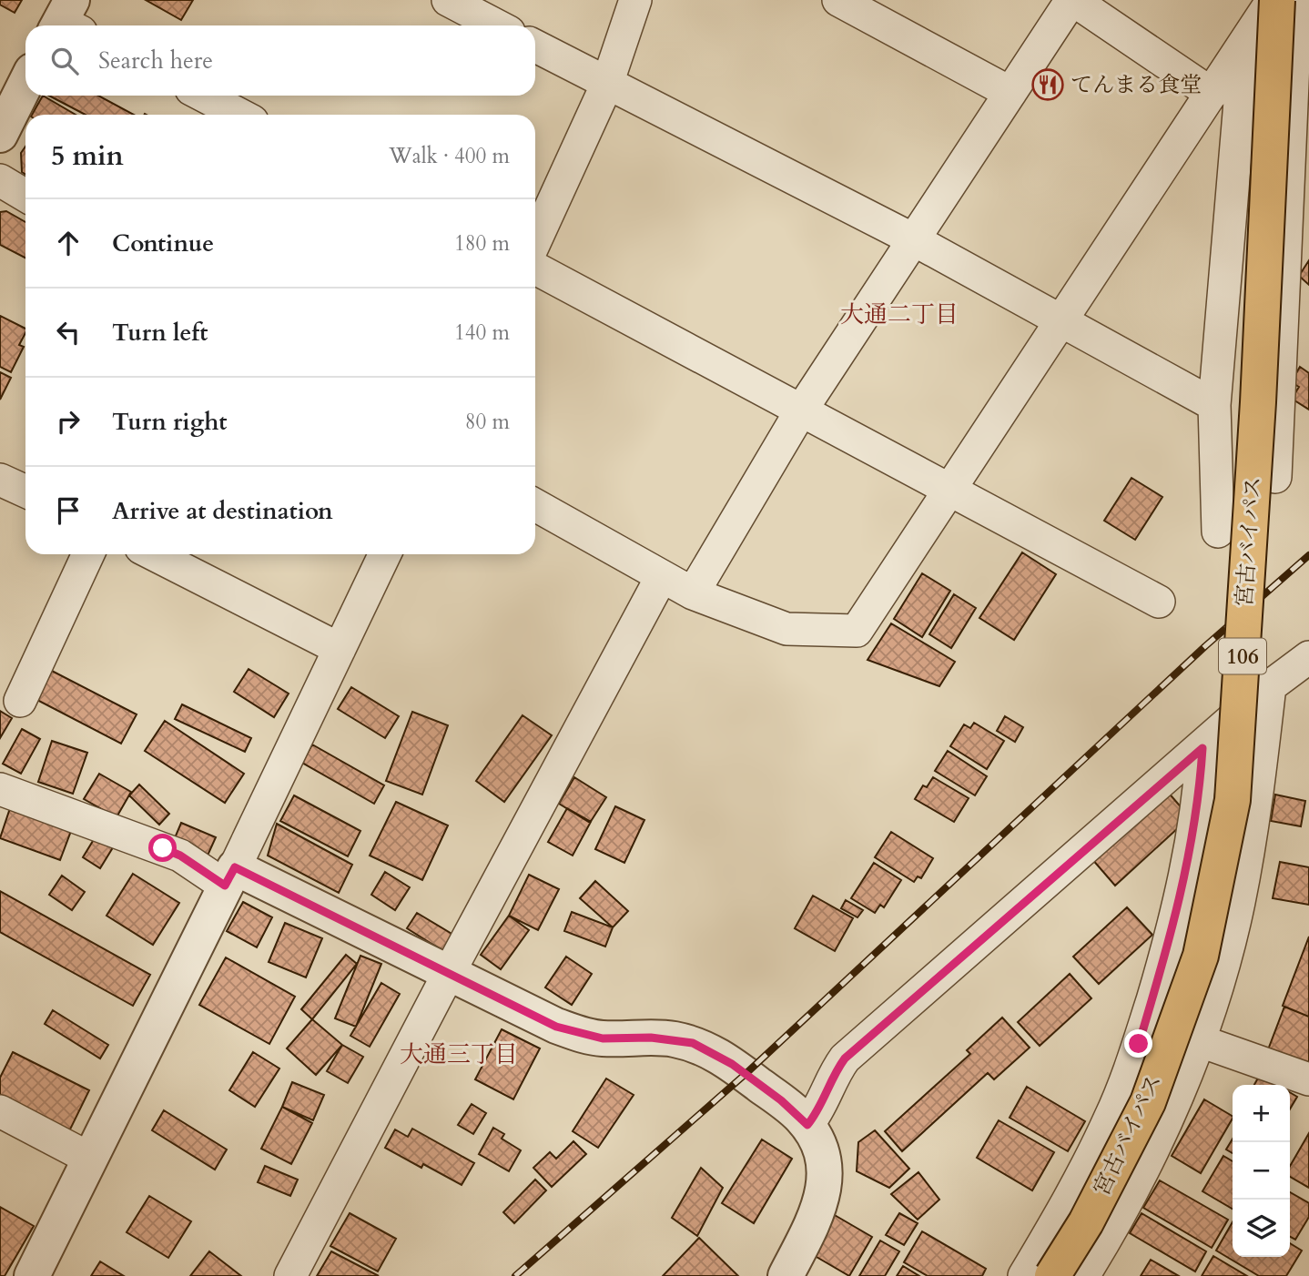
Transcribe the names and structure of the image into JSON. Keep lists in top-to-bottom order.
{
  "streets": {
    "highway": ["宮古バイパス", "106"]
  },
  "districts": ["大通二丁目", "大通三丁目"],
  "places": {
    "restaurant": ["てんまる食堂"]
  },
  "page": {
    "search": "Search here",
    "heading": ["5 min", "Walk · 400 m"],
    "list": [
      ["Continue", "180 m"],
      ["Turn left", "140 m"],
      ["Turn right", "80 m"],
      "Arrive at destination"
    ],
    "map_buttons": ["+", "−"]
  }
}
